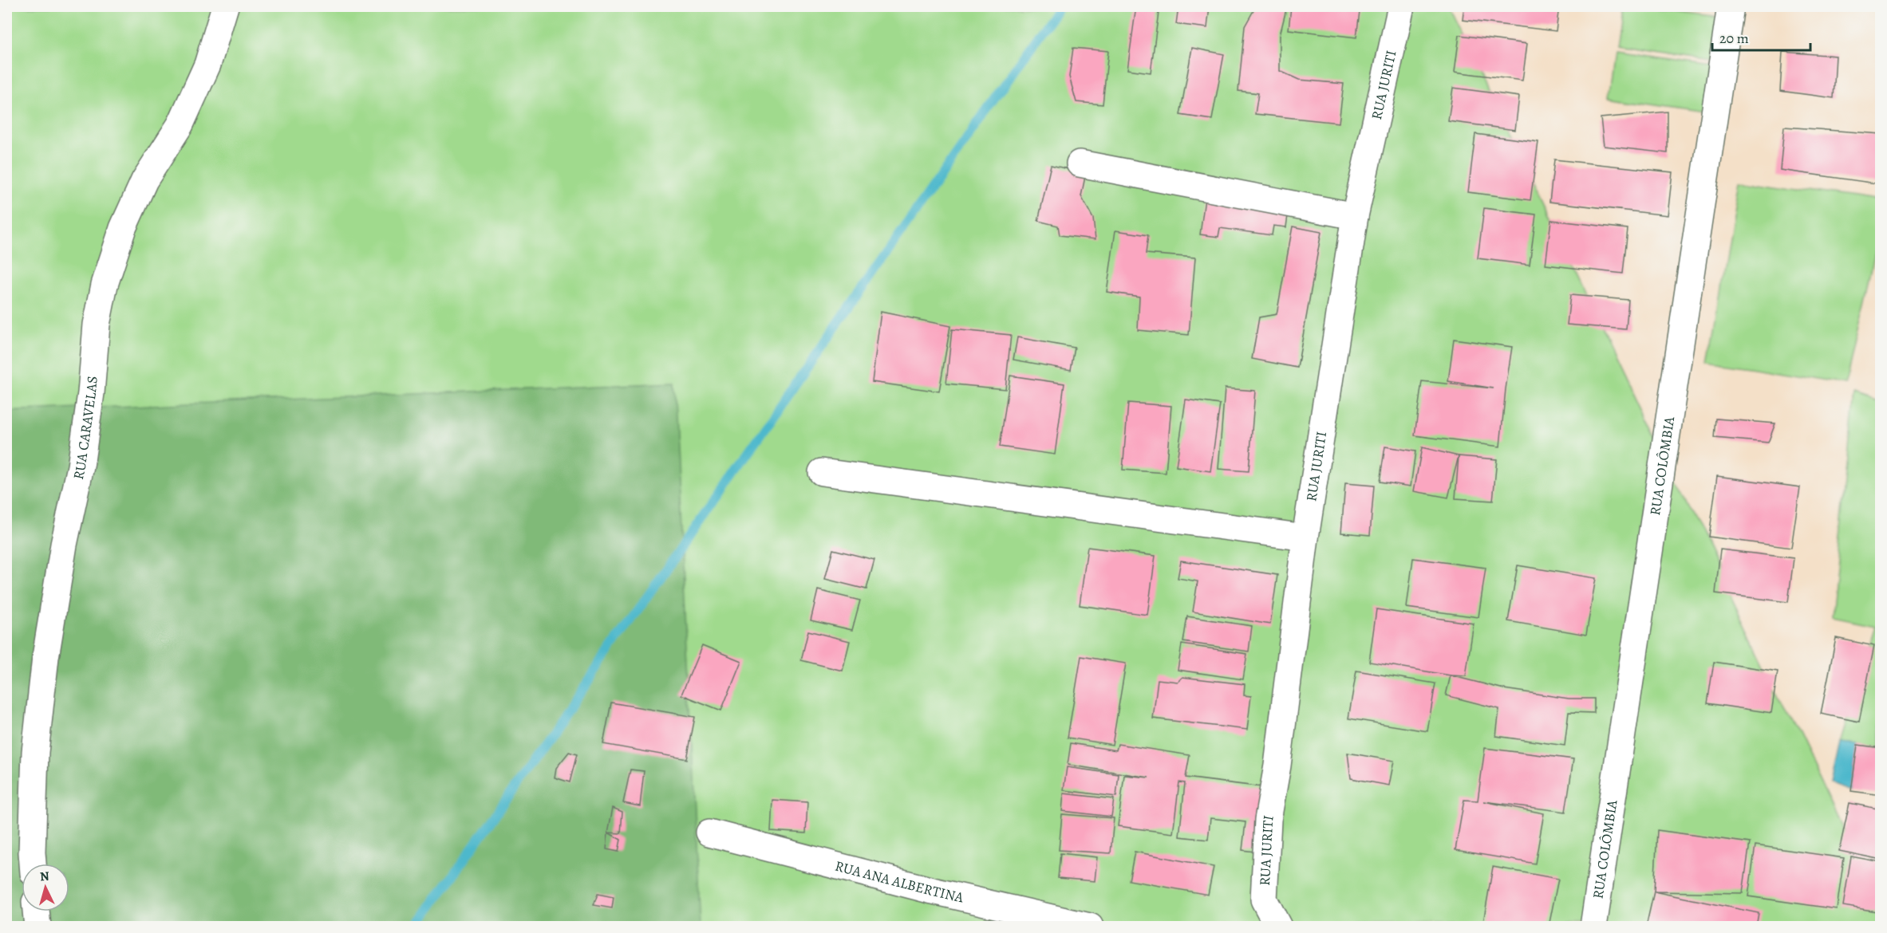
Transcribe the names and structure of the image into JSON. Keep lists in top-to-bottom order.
{
  "streets": {
    "street": [
      "RUA JURITI",
      "RUA CARAVELAS",
      "RUA COLÔMBIA",
      "RUA ANA ALBERTINA"
    ]
  },
  "scale_bar": "20 m",
  "north": "top"
}
